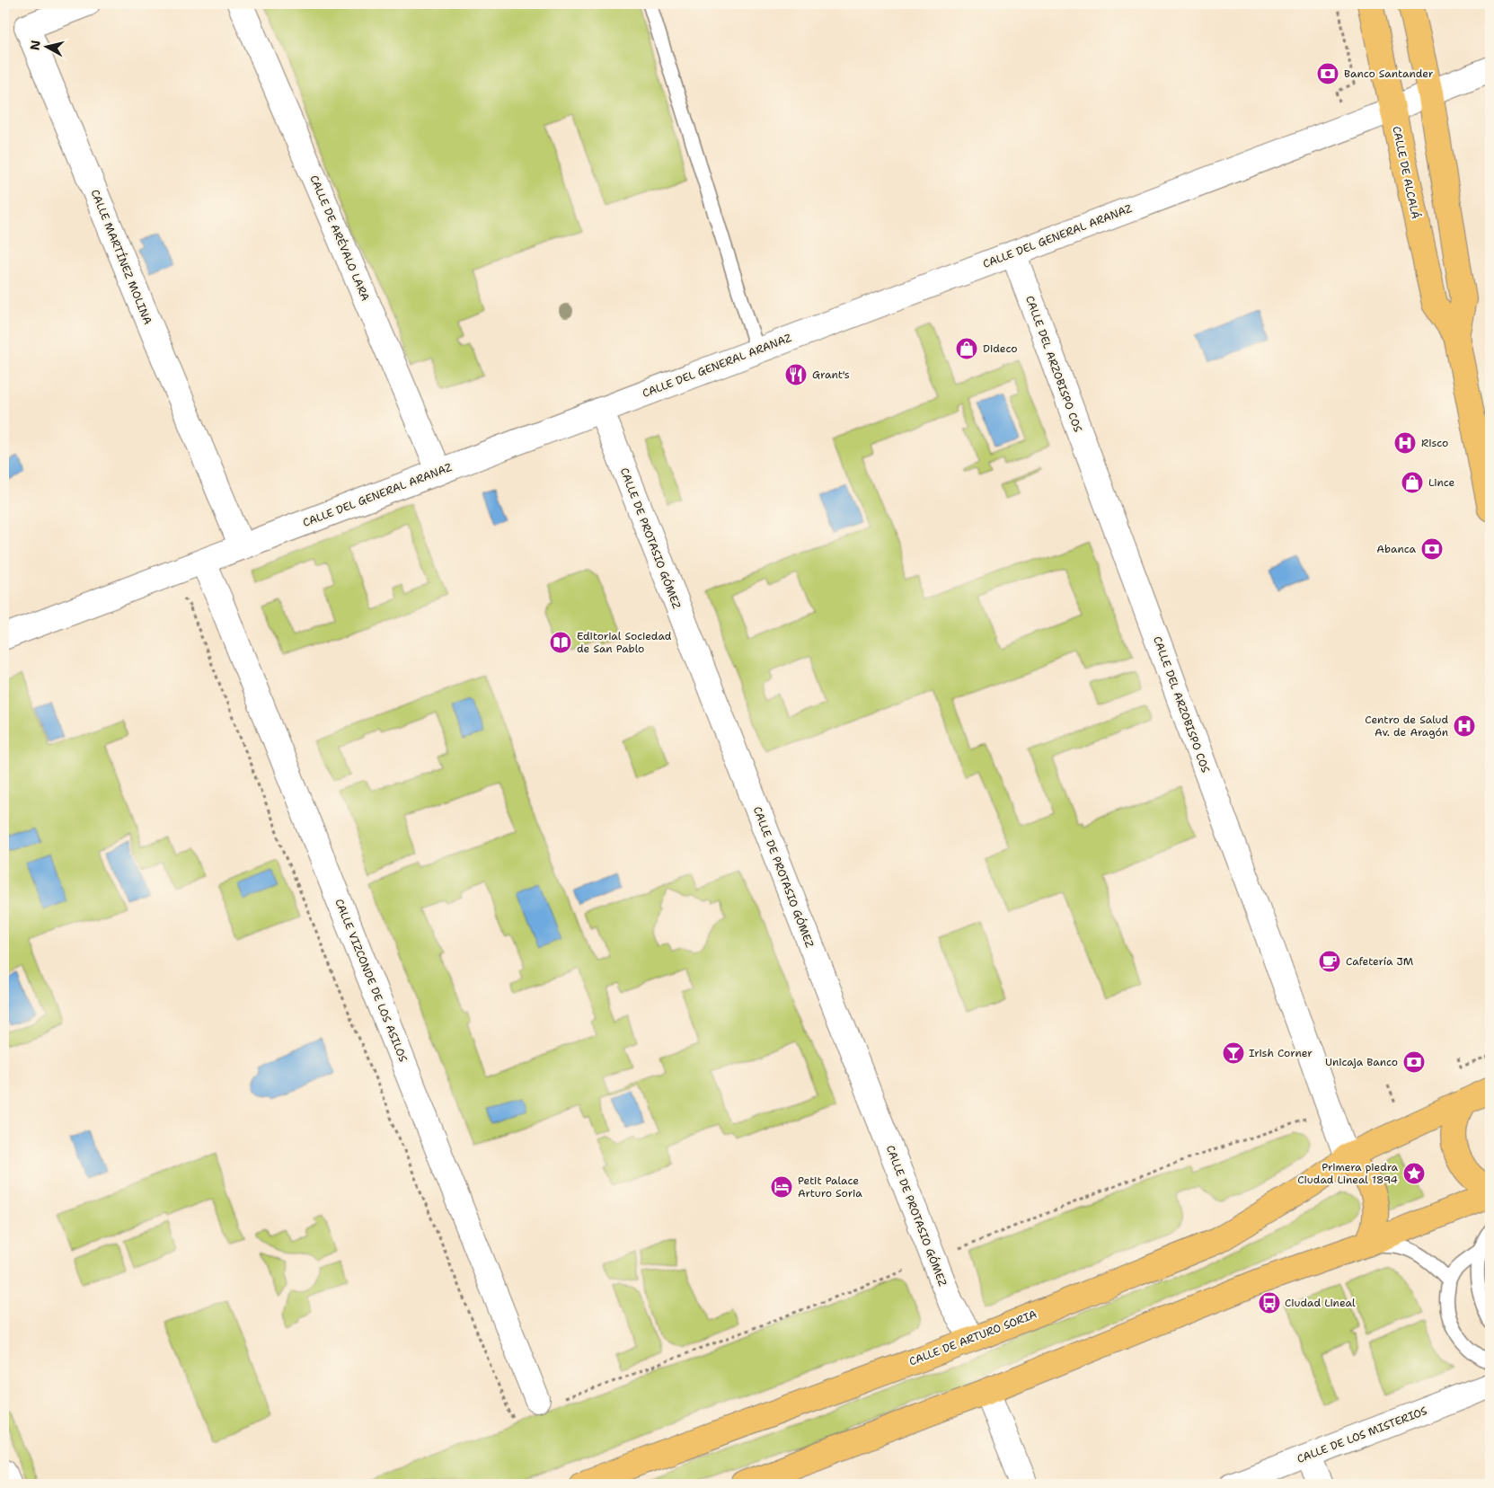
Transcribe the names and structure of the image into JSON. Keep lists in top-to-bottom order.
{
  "streets": {
    "main road": ["CALLE DE ALCALÁ", "CALLE DE ARTURO SORIA"],
    "street": [
      "CALLE DEL GENERAL ARANAZ",
      "CALLE DE ARÉVALO LARA",
      "CALLE MARTÍNEZ MOLINA",
      "CALLE DEL ARZOBISPO COS",
      "CALLE DE PROTASIO GÓMEZ",
      "CALLE VIZCONDE DE LOS ASILOS",
      "CALLE DE LOS MISTERIOS"
    ]
  },
  "crossings": [
    ["CALLE DE ALCALÁ", "CALLE DEL GENERAL ARANAZ"],
    ["CALLE DEL GENERAL ARANAZ", "CALLE DE ARÉVALO LARA"],
    ["CALLE DEL GENERAL ARANAZ", "CALLE MARTÍNEZ MOLINA"],
    ["CALLE DEL GENERAL ARANAZ", "CALLE DEL ARZOBISPO COS"],
    ["CALLE DEL GENERAL ARANAZ", "CALLE DE PROTASIO GÓMEZ"],
    ["CALLE DEL GENERAL ARANAZ", "CALLE VIZCONDE DE LOS ASILOS"],
    ["CALLE DEL ARZOBISPO COS", "CALLE DE ARTURO SORIA"],
    ["CALLE DE PROTASIO GÓMEZ", "CALLE DE ARTURO SORIA"]
  ],
  "places": {
    "bank": ["Banco Santander", "Abanca", "Unicaja Banco"],
    "shop": ["Dideco", "Lince"],
    "restaurant": ["Grant's"],
    "hospital": ["Risco", "Centro de Salud Av. de Aragón"],
    "library": ["Editorial Sociedad de San Pablo"],
    "cafe": ["Cafetería JM"],
    "bar": ["Irish Corner"],
    "place": ["Primera piedra Ciudad Lineal 1894"],
    "hotel": ["Petit Palace Arturo Soria"],
    "bus stop": ["Ciudad Lineal"]
  },
  "north": "left"
}
